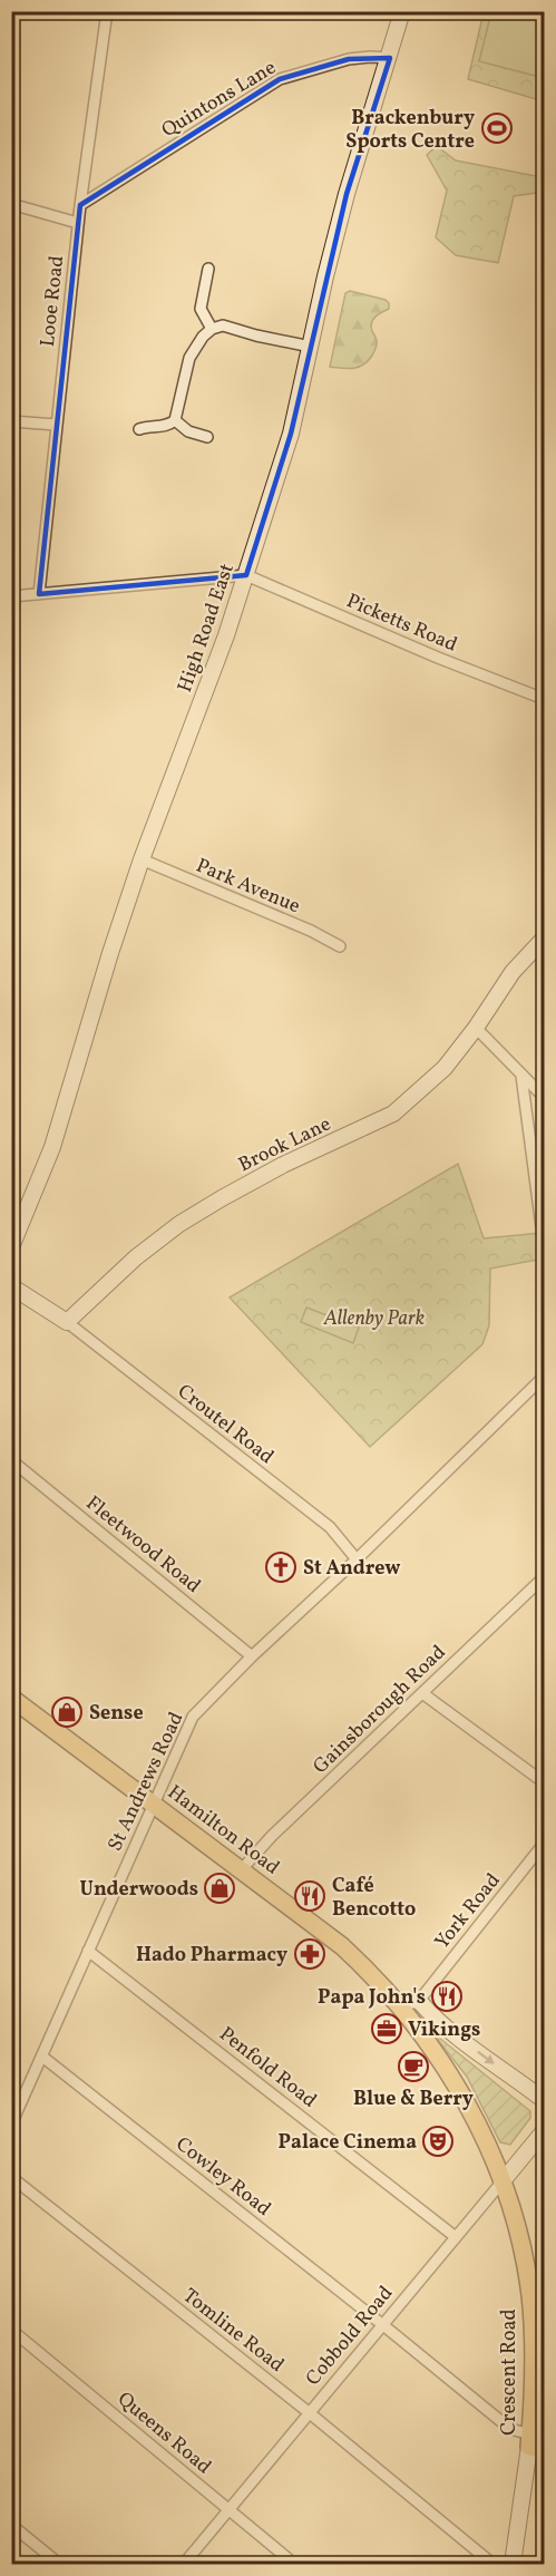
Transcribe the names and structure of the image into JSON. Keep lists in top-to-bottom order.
{
  "streets": {
    "main road": ["Hamilton Road", "Crescent Road"],
    "street": [
      "Quintons Lane",
      "Looe Road",
      "Picketts Road",
      "High Road East",
      "Park Avenue",
      "Brook Lane",
      "Croutel Road",
      "Fleetwood Road",
      "Gainsborough Road",
      "St Andrews Road",
      "York Road",
      "Penfold Road",
      "Cowley Road",
      "Tomline Road",
      "Cobbold Road",
      "Queens Road"
    ]
  },
  "crossings": [
    ["Quintons Lane", "Looe Road"],
    ["Quintons Lane", "High Road East"],
    ["Picketts Road", "High Road East"],
    ["High Road East", "Park Avenue"],
    ["Brook Lane", "Croutel Road"],
    ["Croutel Road", "St Andrews Road"],
    ["Fleetwood Road", "St Andrews Road"],
    ["Gainsborough Road", "Hamilton Road"],
    ["St Andrews Road", "Hamilton Road"],
    ["St Andrews Road", "Penfold Road"],
    ["St Andrews Road", "Cowley Road"],
    ["Hamilton Road", "Cobbold Road"],
    ["Hamilton Road", "Crescent Road"],
    ["Penfold Road", "Cobbold Road"],
    ["Cowley Road", "Cobbold Road"],
    ["Cowley Road", "Crescent Road"],
    ["Tomline Road", "Cobbold Road"],
    ["Cobbold Road", "Crescent Road"],
    ["Cobbold Road", "Queens Road"]
  ],
  "parks": ["Allenby Park"],
  "places": {
    "sports": ["Brackenbury Sports Centre"],
    "church": ["St Andrew"],
    "shop": ["Sense", "Underwoods"],
    "restaurant": ["Café Bencotto", "Papa John's"],
    "pharmacy": ["Hado Pharmacy"],
    "office": ["Vikings"],
    "cafe": ["Blue & Berry"],
    "theatre": ["Palace Cinema"]
  }
}
